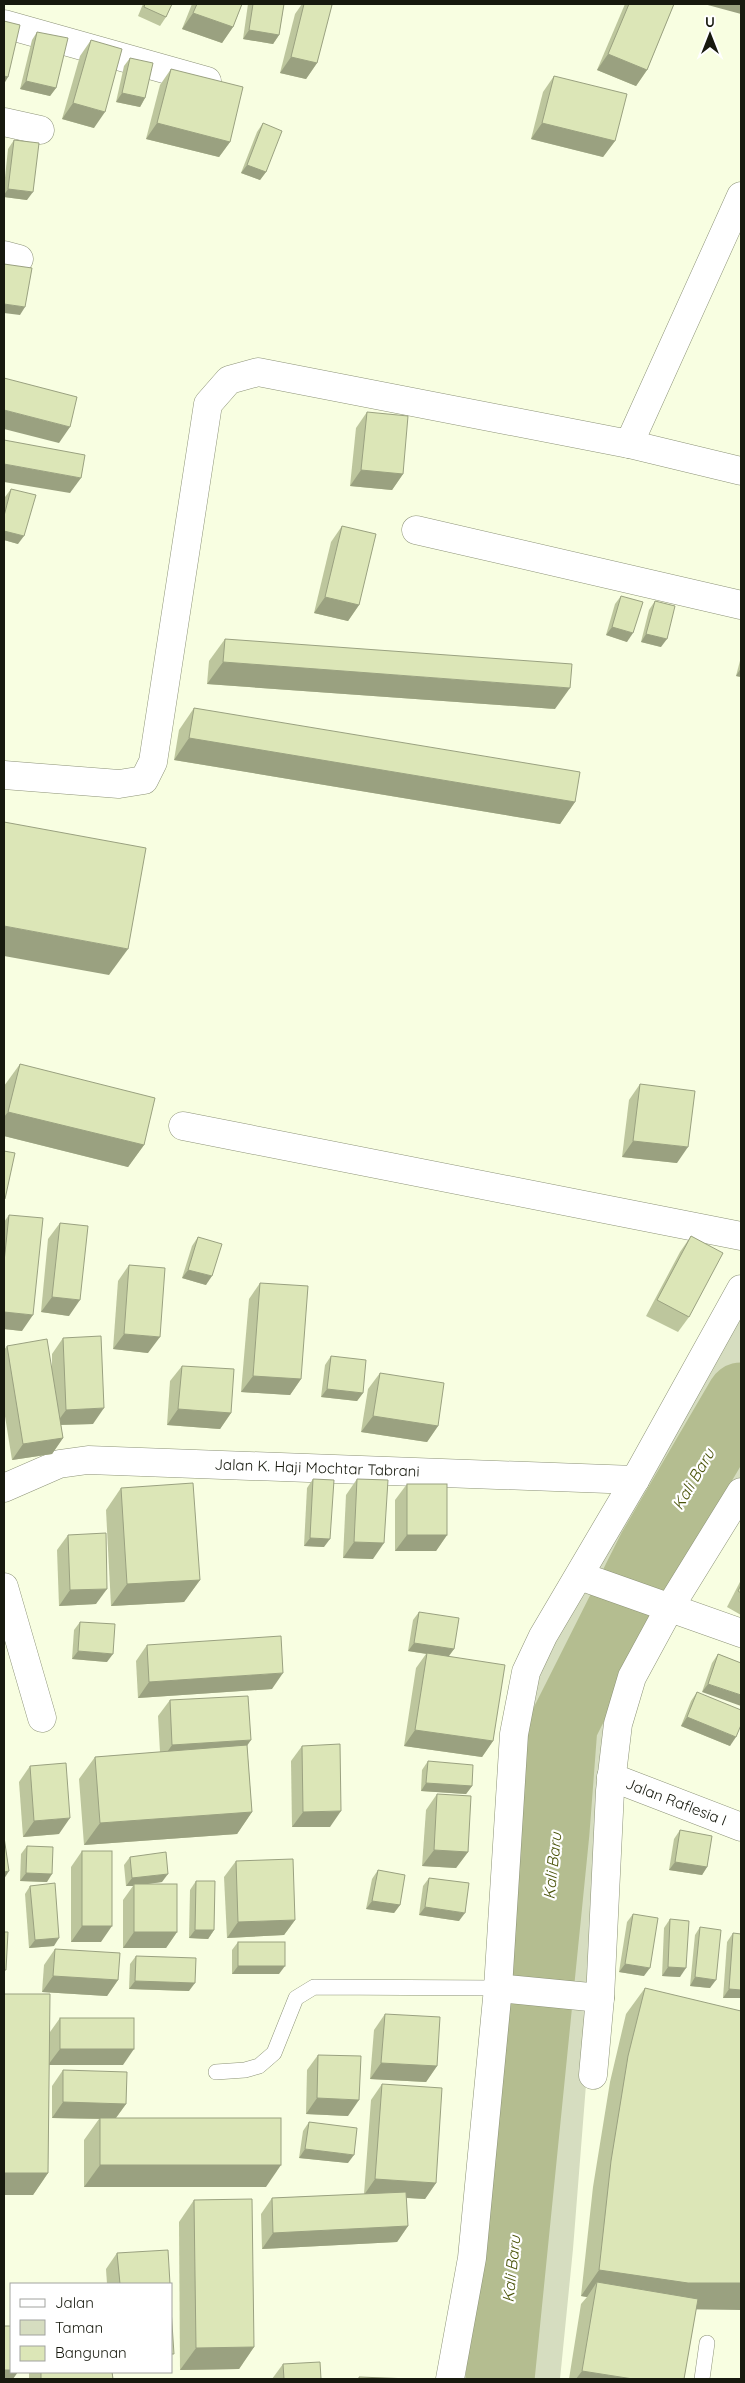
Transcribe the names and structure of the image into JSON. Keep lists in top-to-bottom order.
{
  "streets": {
    "street": ["Jalan K. Haji Mochtar Tabrani", "Jalan Raflesia I"]
  },
  "water": ["Kali Baru"],
  "legend": ["Jalan", "Taman", "Bangunan"],
  "north": "top"
}
